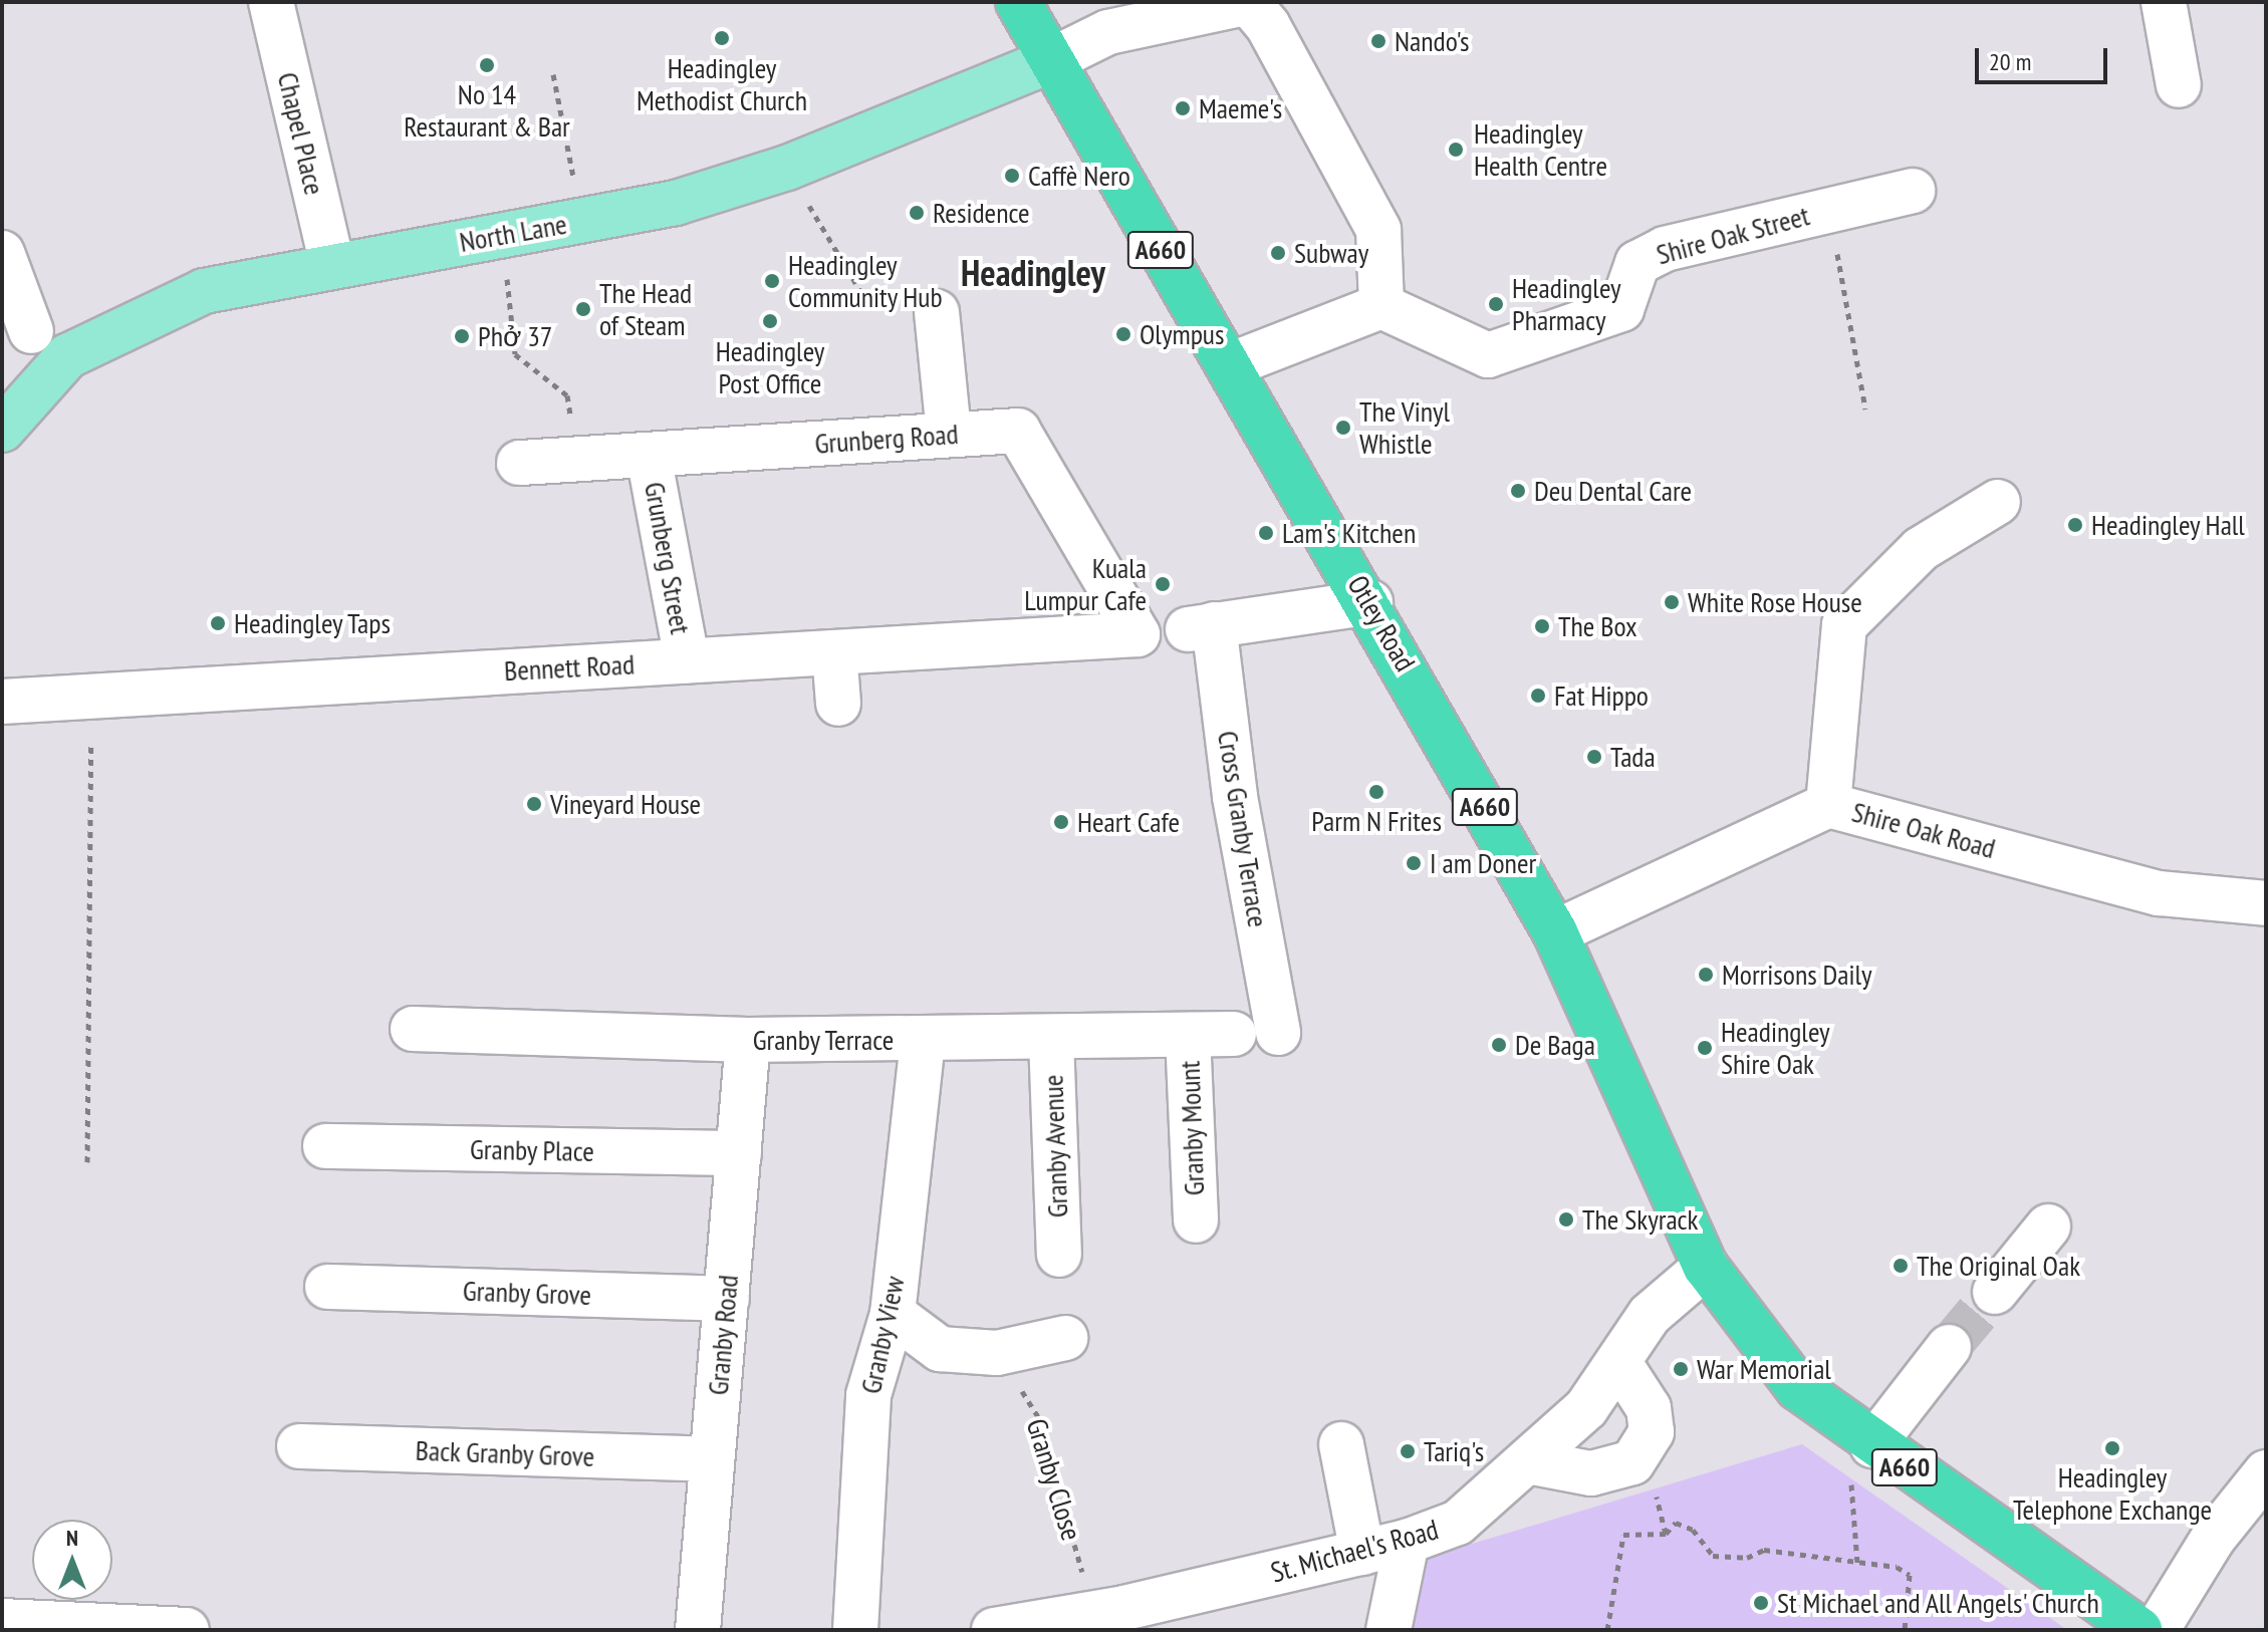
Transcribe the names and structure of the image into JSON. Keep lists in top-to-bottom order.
{
  "streets": {
    "highway": ["A660", "Otley Road"],
    "main road": ["North Lane"],
    "street": [
      "Chapel Place",
      "Shire Oak Street",
      "Grunberg Road",
      "Grunberg Street",
      "Bennett Road",
      "Cross Granby Terrace",
      "Shire Oak Road",
      "Granby Terrace",
      "Granby Mount",
      "Granby Avenue",
      "Granby Place",
      "Granby Grove",
      "Granby Road",
      "Granby View",
      "Back Granby Grove",
      "St. Michael's Road"
    ],
    "path": ["Granby Close"]
  },
  "crossings": [
    ["Chapel Place", "North Lane"],
    ["North Lane", "Otley Road"],
    ["A660", "Otley Road"],
    ["A660", "St. Michael's Road"],
    ["Grunberg Road", "Grunberg Street"],
    ["Grunberg Road", "Bennett Road"],
    ["Grunberg Street", "Bennett Road"],
    ["Otley Road", "Cross Granby Terrace"],
    ["Otley Road", "Shire Oak Road"],
    ["Otley Road", "St. Michael's Road"],
    ["Cross Granby Terrace", "Granby Terrace"],
    ["Granby Terrace", "Granby Mount"],
    ["Granby Terrace", "Granby Avenue"],
    ["Granby Terrace", "Granby Road"],
    ["Granby Terrace", "Granby View"],
    ["Granby Place", "Granby Road"],
    ["Granby Grove", "Granby Road"],
    ["Granby Road", "Back Granby Grove"],
    ["Granby Close", "St. Michael's Road"]
  ],
  "districts": ["Headingley"],
  "places": [
    "Headingley Methodist Church",
    "Nando's",
    "No 14 Restaurant & Bar",
    "Maeme's",
    "Headingley Health Centre",
    "Caffè Nero",
    "Residence",
    "Subway",
    "Headingley Community Hub",
    "Headingley Pharmacy",
    "The Head of Steam",
    "Headingley Post Office",
    "Olympus",
    "Phở 37",
    "The Vinyl Whistle",
    "Deu Dental Care",
    "Headingley Hall",
    "Lam's Kitchen",
    "Kuala Lumpur Cafe",
    "White Rose House",
    "Headingley Taps",
    "The Box",
    "Fat Hippo",
    "Tada",
    "Parm N Frites",
    "Vineyard House",
    "Heart Cafe",
    "I am Doner",
    "Morrisons Daily",
    "De Baga",
    "Headingley Shire Oak",
    "The Skyrack",
    "The Original Oak",
    "War Memorial",
    "Headingley Telephone Exchange",
    "Tariq's",
    "St Michael and All Angels' Church"
  ],
  "scale_bar": "20 m",
  "north": "top"
}
